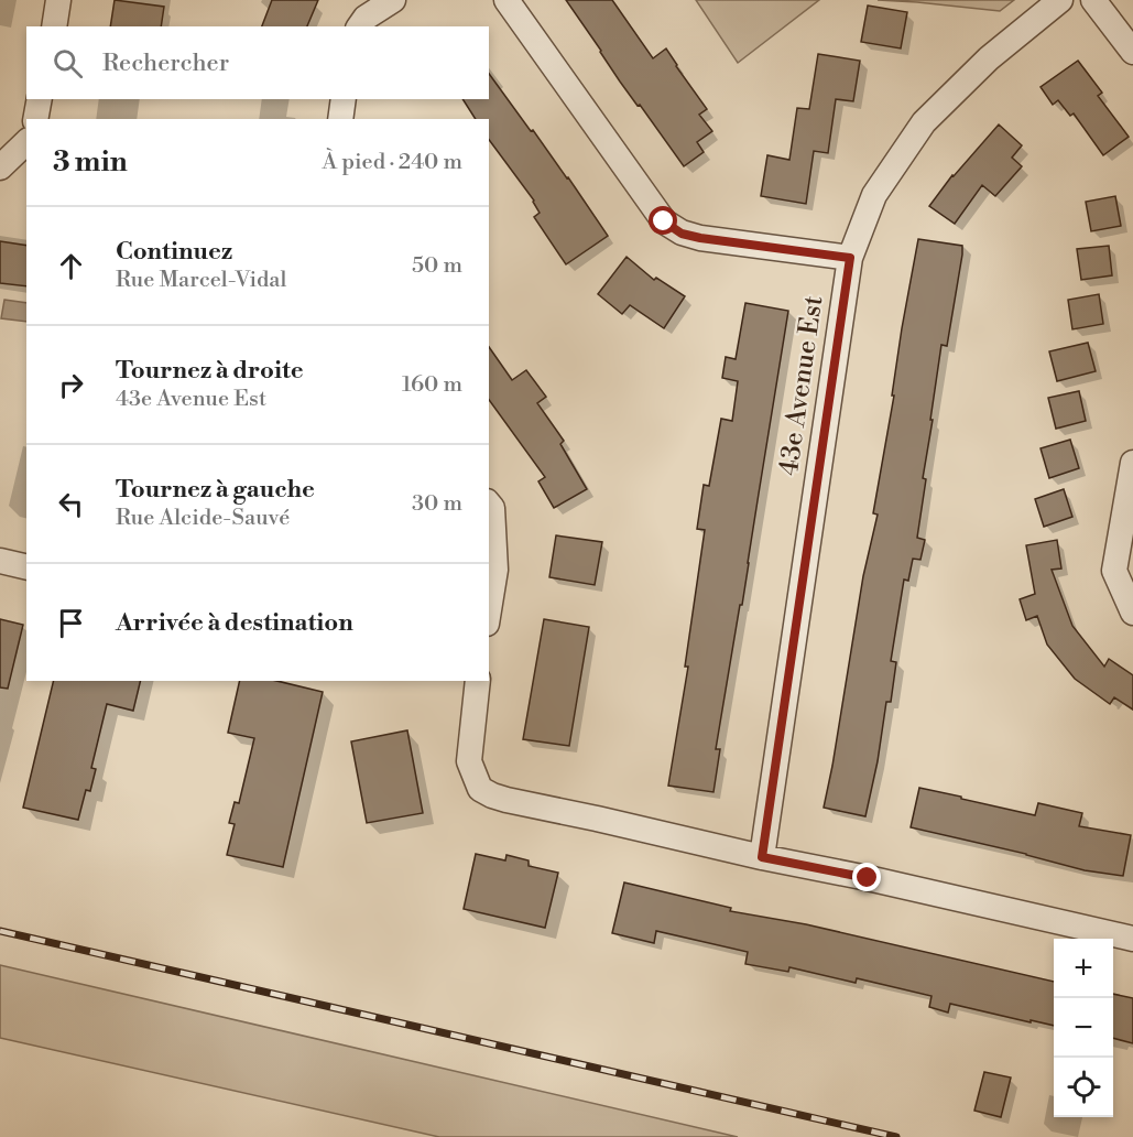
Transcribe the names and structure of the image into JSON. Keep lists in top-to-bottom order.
{
  "streets": {
    "street": ["43e Avenue Est"]
  },
  "page": {
    "search": "Rechercher",
    "heading": ["3 min", "À pied · 240 m"],
    "list": [
      ["Continuez", "Rue Marcel-Vidal", "50 m"],
      ["Tournez à droite", "43e Avenue Est", "160 m"],
      ["Tournez à gauche", "Rue Alcide-Sauvé", "30 m"],
      "Arrivée à destination"
    ],
    "map_buttons": ["+", "−"]
  }
}
